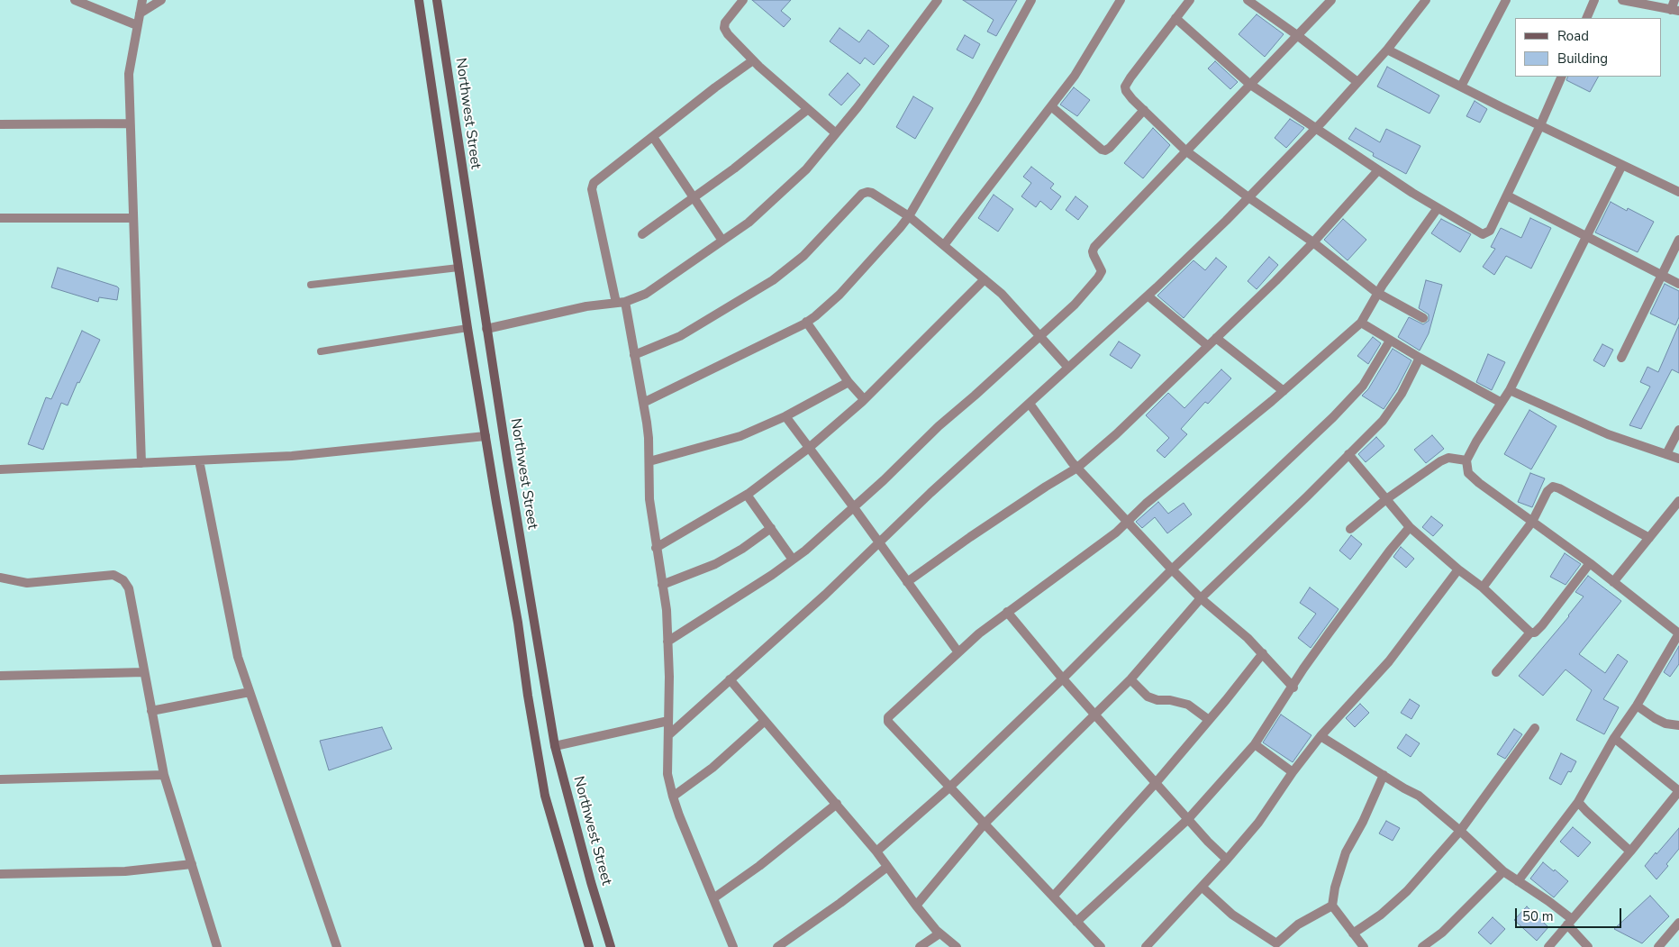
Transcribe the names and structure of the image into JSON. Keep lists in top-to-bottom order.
{
  "streets": {
    "main road": ["Northwest Street"]
  },
  "legend": ["Road", "Building"],
  "scale_bar": "50 m"
}
